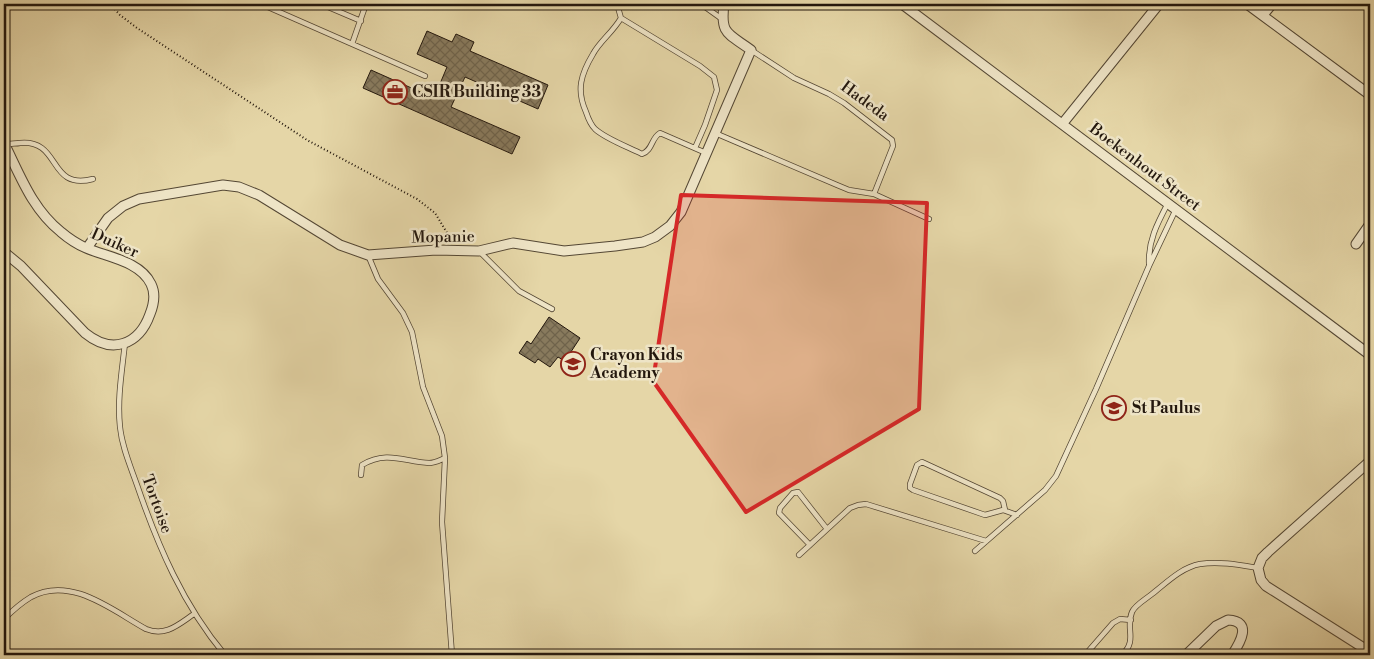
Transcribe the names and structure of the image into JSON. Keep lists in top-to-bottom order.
{
  "streets": {
    "street": [
      "Hadeda",
      "Boekenhout Street",
      "Mopanie",
      "Duiker"
    ],
    "lane": ["Tortoise"]
  },
  "crossings": [
    ["Hadeda", "Mopanie"],
    ["Mopanie", "Duiker"],
    ["Duiker", "Tortoise"]
  ],
  "places": {
    "office": ["CSIR Building 33"],
    "school or university": ["Crayon Kids Academy", "St Paulus"]
  }
}
